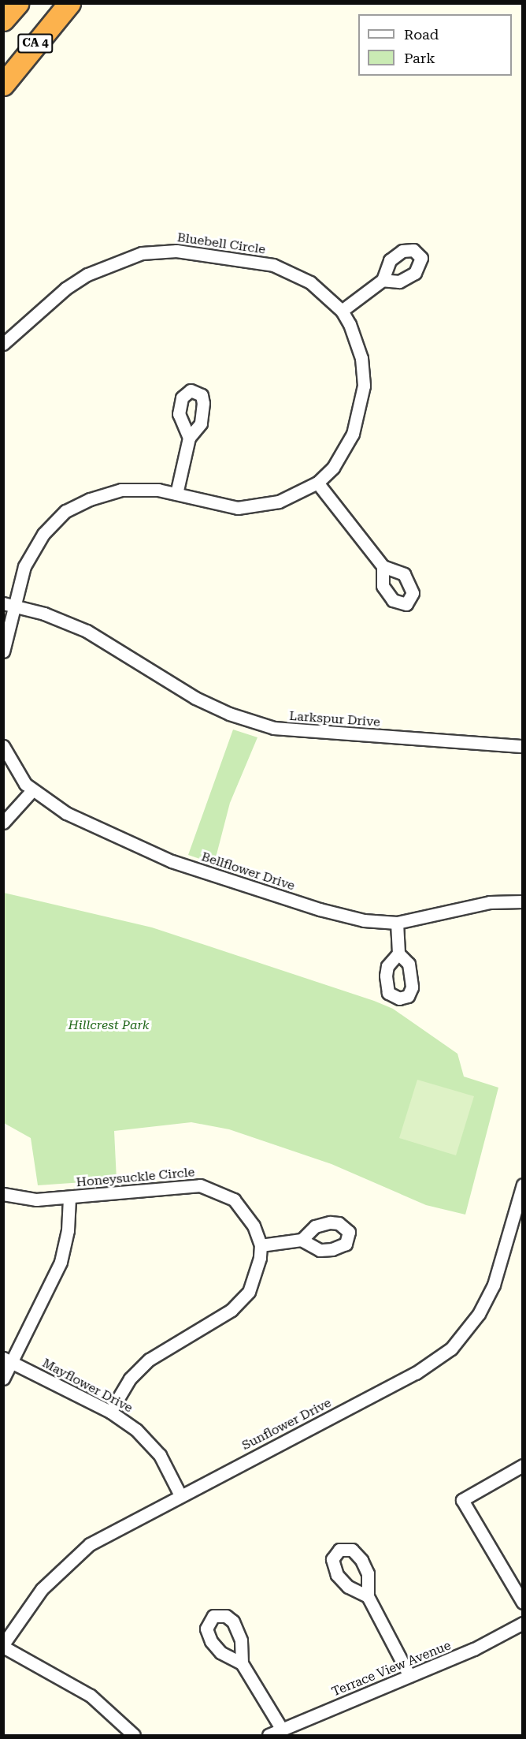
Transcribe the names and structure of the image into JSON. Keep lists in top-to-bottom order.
{
  "streets": {
    "highway": ["CA 4"],
    "street": [
      "Bluebell Circle",
      "Larkspur Drive",
      "Bellflower Drive",
      "Honeysuckle Circle",
      "Mayflower Drive",
      "Sunflower Drive",
      "Terrace View Avenue"
    ]
  },
  "crossings": [
    ["Bluebell Circle", "Larkspur Drive"],
    ["Honeysuckle Circle", "Mayflower Drive"],
    ["Mayflower Drive", "Sunflower Drive"]
  ],
  "parks": ["Hillcrest Park"],
  "legend": ["Road", "Park"]
}
